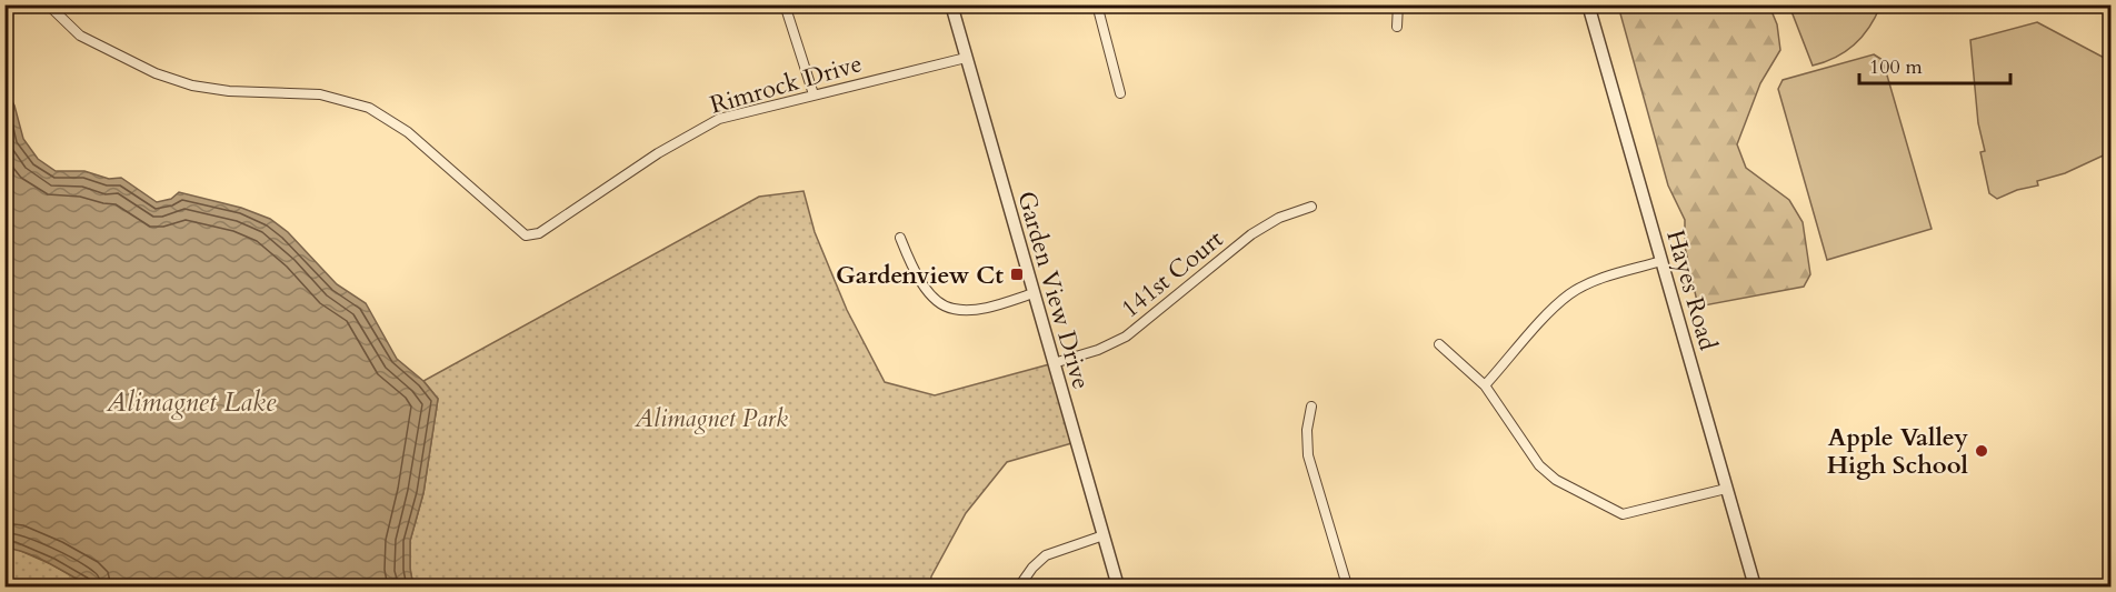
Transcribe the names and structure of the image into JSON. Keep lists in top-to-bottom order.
{
  "streets": {
    "street": [
      "Rimrock Drive",
      "141st Court",
      "Garden View Drive",
      "Hayes Road"
    ]
  },
  "crossings": [
    ["Rimrock Drive", "Garden View Drive"],
    ["141st Court", "Garden View Drive"]
  ],
  "water": ["Alimagnet Lake"],
  "parks": ["Alimagnet Park"],
  "places": {
    "transit": ["Gardenview Ct"],
    "other": ["Apple Valley High School"]
  },
  "scale_bar": "100 m"
}
